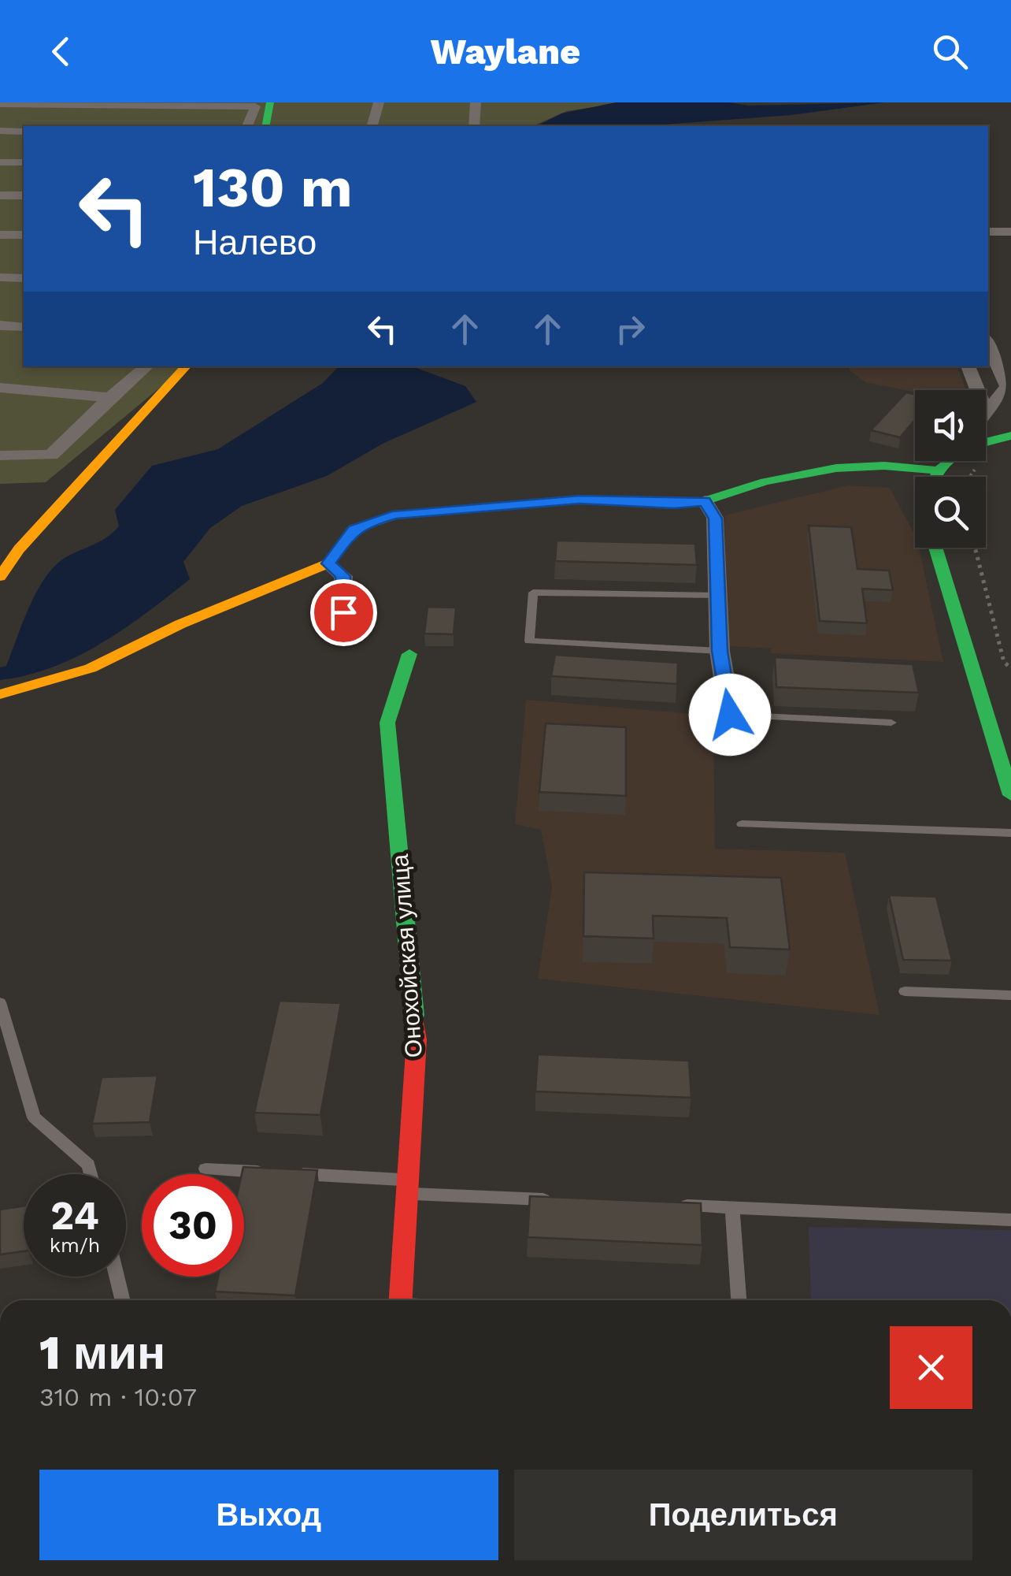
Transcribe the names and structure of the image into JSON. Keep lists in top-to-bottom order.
{
  "streets": {
    "street": ["Онохойская улица"]
  },
  "page": {
    "header": "Waylane",
    "turn": ["130 m", "Налево"],
    "speed": "24 km/h",
    "limit": "30",
    "heading": ["1 мин", "310 m · 10:07"],
    "buttons": ["Выход", "Поделиться"]
  }
}
